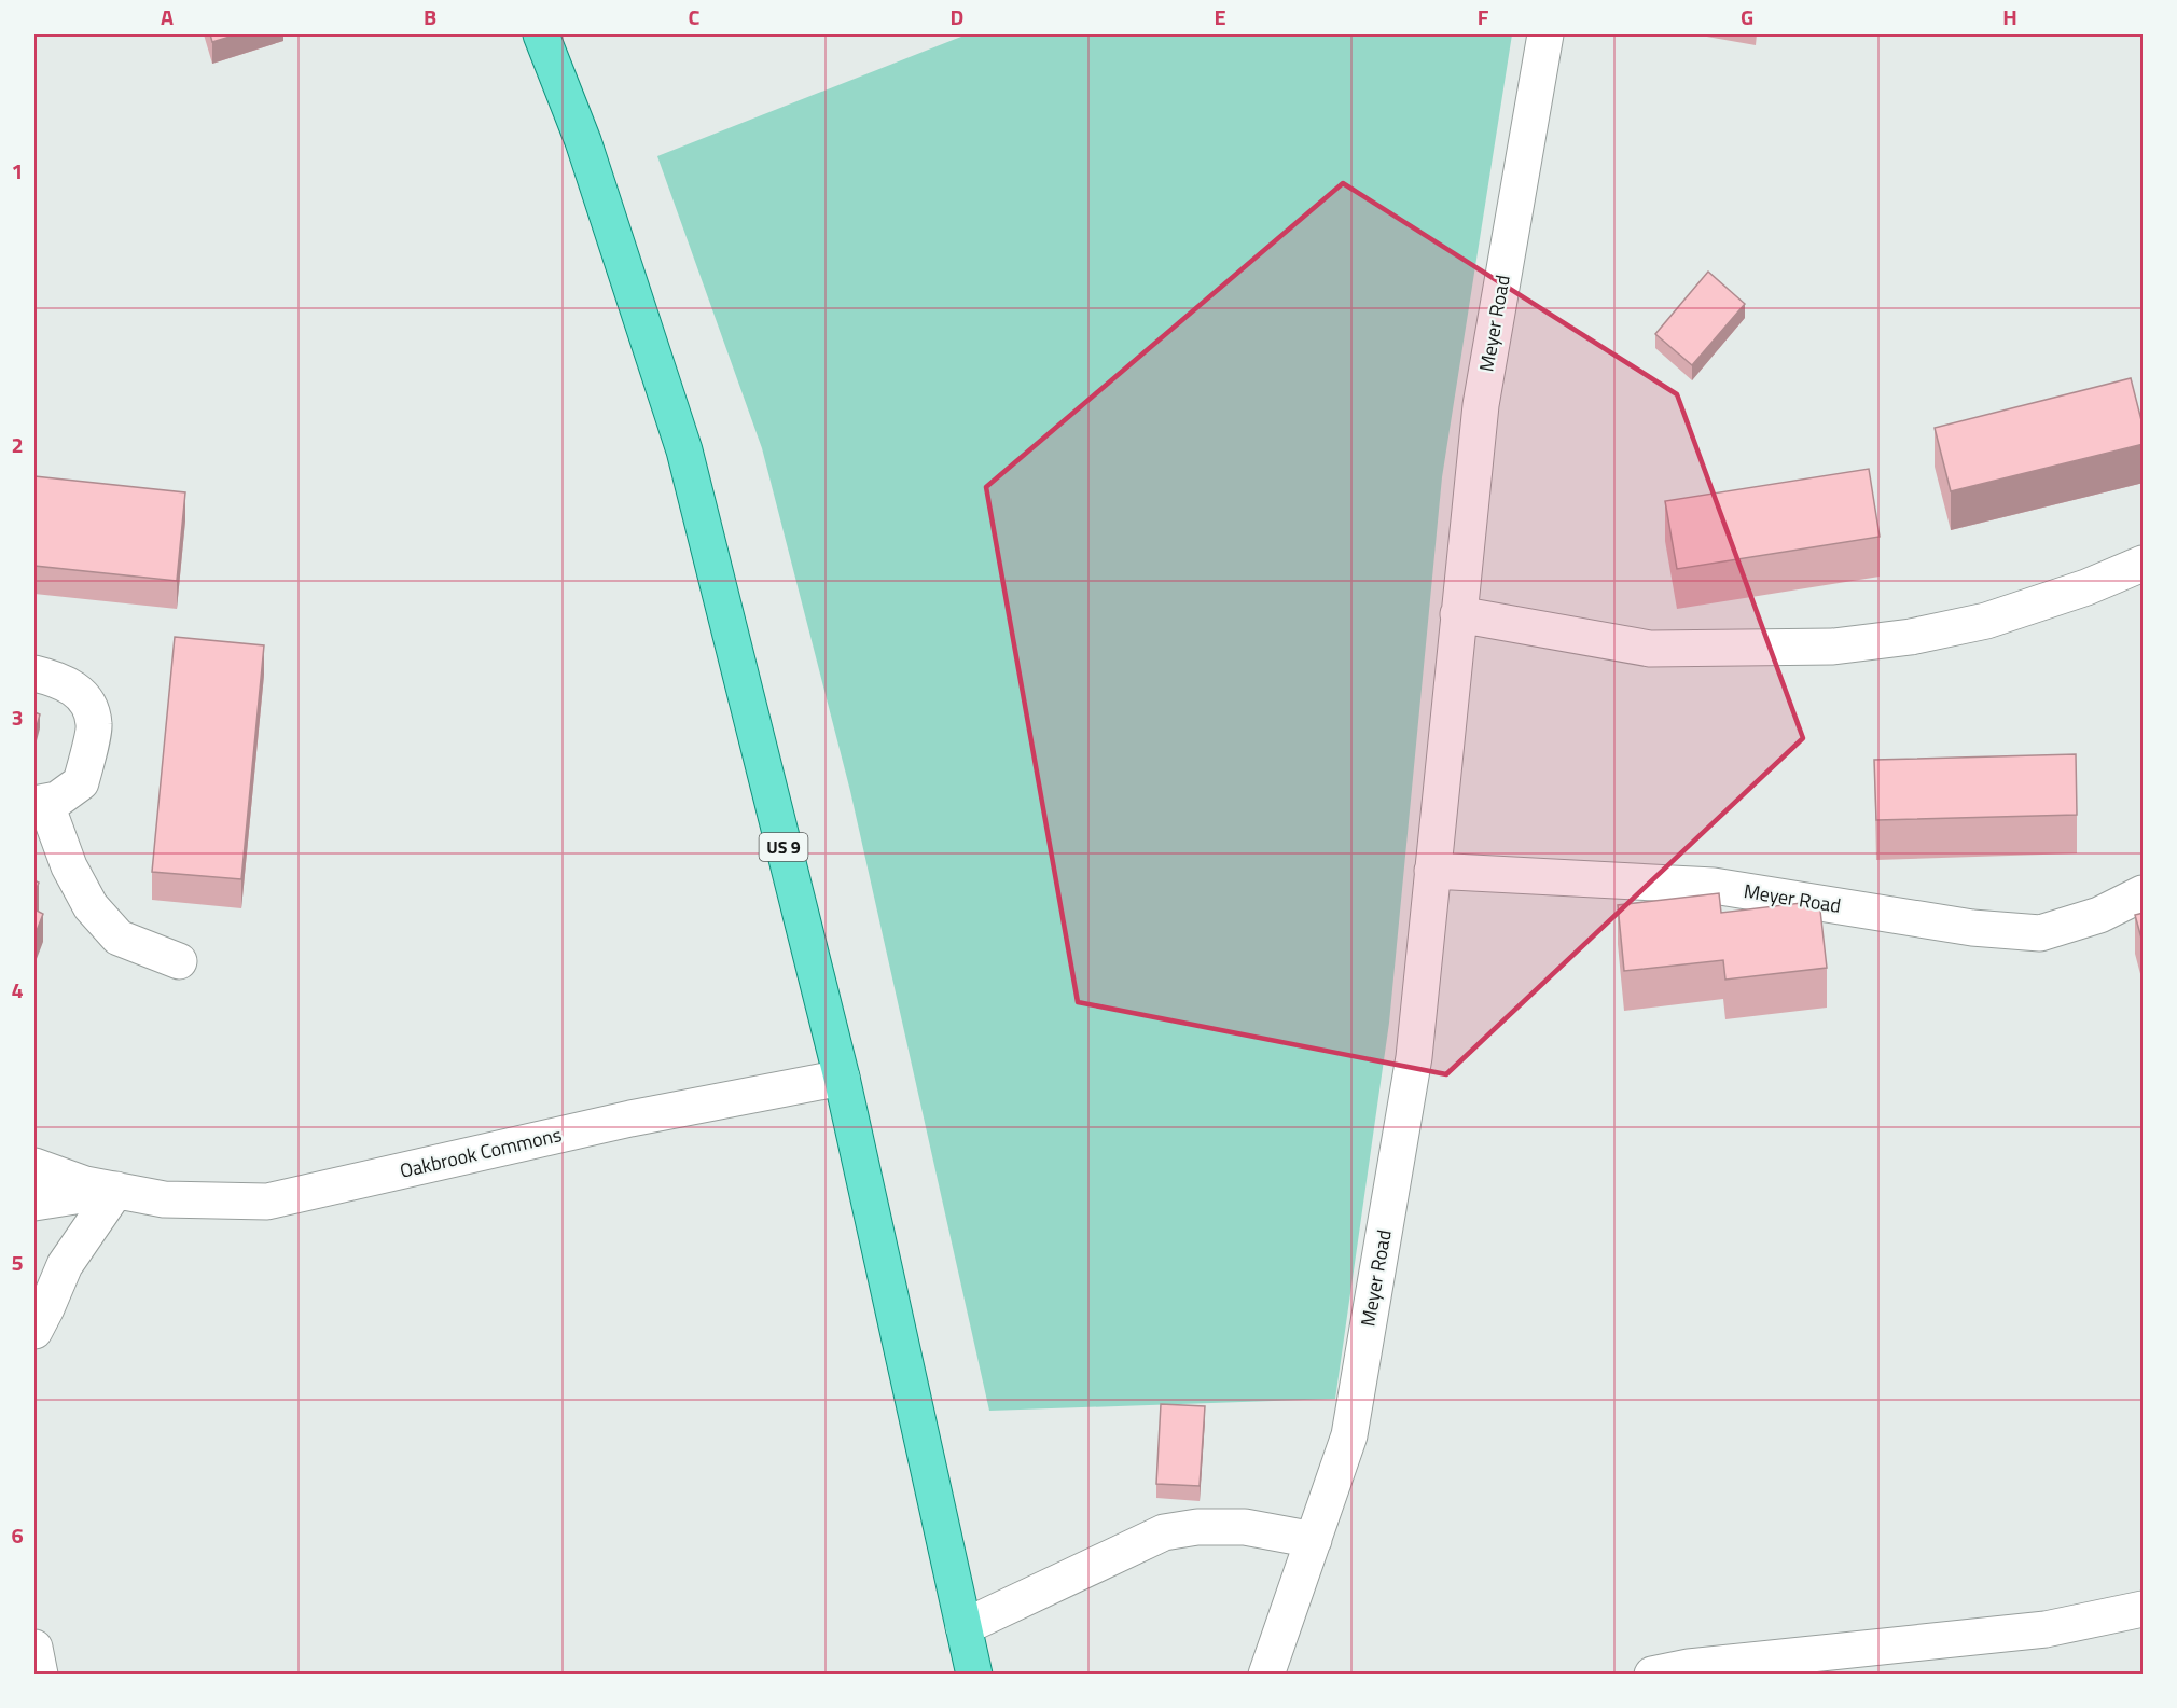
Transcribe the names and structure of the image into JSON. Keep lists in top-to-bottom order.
{
  "streets": {
    "main road": ["US 9"],
    "street": ["Meyer Road", "Oakbrook Commons"]
  },
  "crossings": [
    ["US 9", "Oakbrook Commons"]
  ],
  "grid": {
    "columns": [
      "A",
      "B",
      "C",
      "D",
      "E",
      "F",
      "G",
      "H"
    ],
    "rows": [
      "1",
      "2",
      "3",
      "4",
      "5",
      "6"
    ]
  }
}
